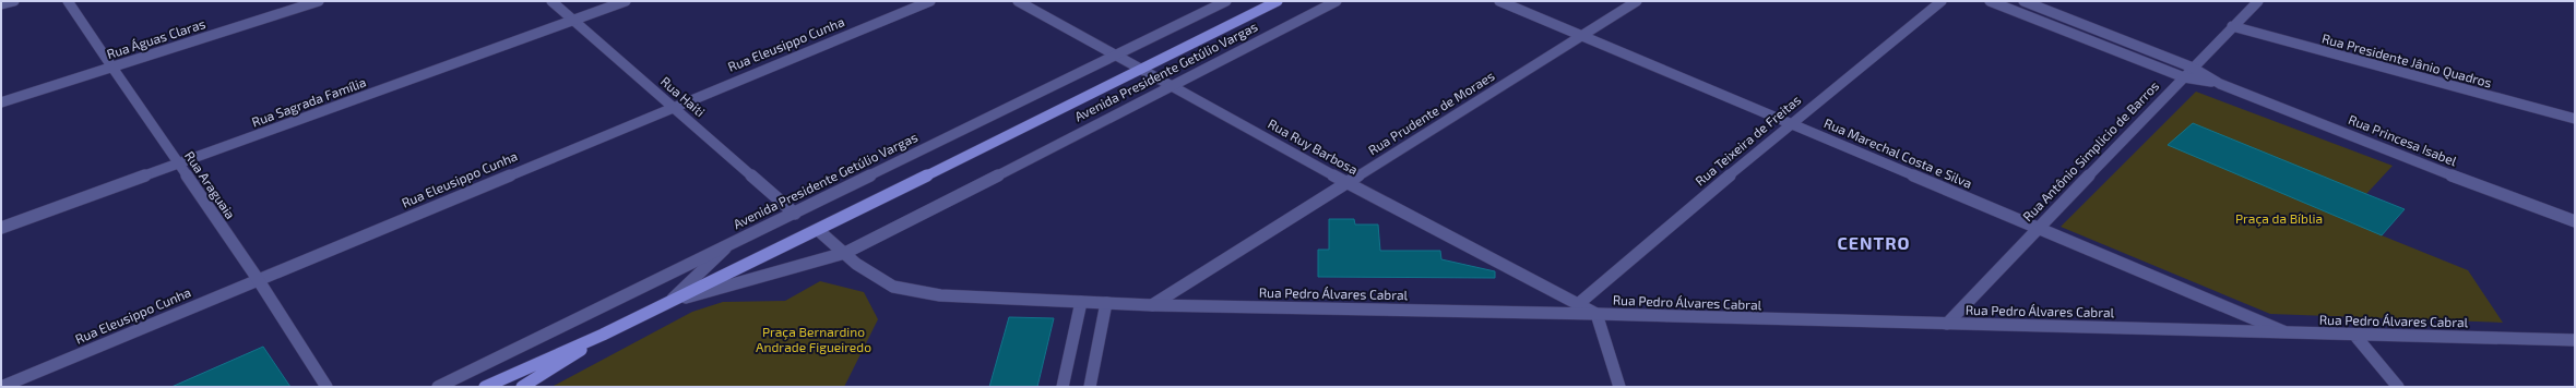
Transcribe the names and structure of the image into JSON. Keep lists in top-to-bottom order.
{
  "streets": {
    "main road": ["Avenida Presidente Getúlio Vargas"],
    "street": [
      "Rua Águas Claras",
      "Rua Eleusippo Cunha",
      "Rua Presidente Jânio Quadros",
      "Rua Haiti",
      "Rua Sagrada Família",
      "Rua Prudente de Moraes",
      "Rua Teixeira de Freitas",
      "Rua Princesa Isabel",
      "Rua Ruy Barbosa",
      "Rua Antônio Simplicio de Barros",
      "Rua Marechal Costa e Silva",
      "Rua Araguaia",
      "Rua Pedro Álvares Cabral"
    ]
  },
  "crossings": [
    ["Rua Águas Claras", "Rua Araguaia"],
    ["Rua Eleusippo Cunha", "Rua Haiti"],
    ["Rua Eleusippo Cunha", "Rua Araguaia"],
    ["Rua Presidente Jânio Quadros", "Rua Antônio Simplicio de Barros"],
    ["Avenida Presidente Getúlio Vargas", "Rua Haiti"],
    ["Avenida Presidente Getúlio Vargas", "Rua Ruy Barbosa"],
    ["Avenida Presidente Getúlio Vargas", "Rua Pedro Álvares Cabral"],
    ["Rua Haiti", "Rua Sagrada Família"],
    ["Rua Sagrada Família", "Rua Araguaia"],
    ["Rua Prudente de Moraes", "Rua Ruy Barbosa"],
    ["Rua Prudente de Moraes", "Rua Marechal Costa e Silva"],
    ["Rua Prudente de Moraes", "Rua Pedro Álvares Cabral"],
    ["Rua Teixeira de Freitas", "Rua Ruy Barbosa"],
    ["Rua Teixeira de Freitas", "Rua Marechal Costa e Silva"],
    ["Rua Princesa Isabel", "Rua Antônio Simplicio de Barros"],
    ["Rua Ruy Barbosa", "Rua Pedro Álvares Cabral"],
    ["Rua Antônio Simplicio de Barros", "Rua Marechal Costa e Silva"],
    ["Rua Antônio Simplicio de Barros", "Rua Pedro Álvares Cabral"],
    ["Rua Marechal Costa e Silva", "Rua Pedro Álvares Cabral"]
  ],
  "districts": ["CENTRO"],
  "parks": ["Praça da Bíblia", "Praça Bernardino Andrade Figueiredo"]
}
